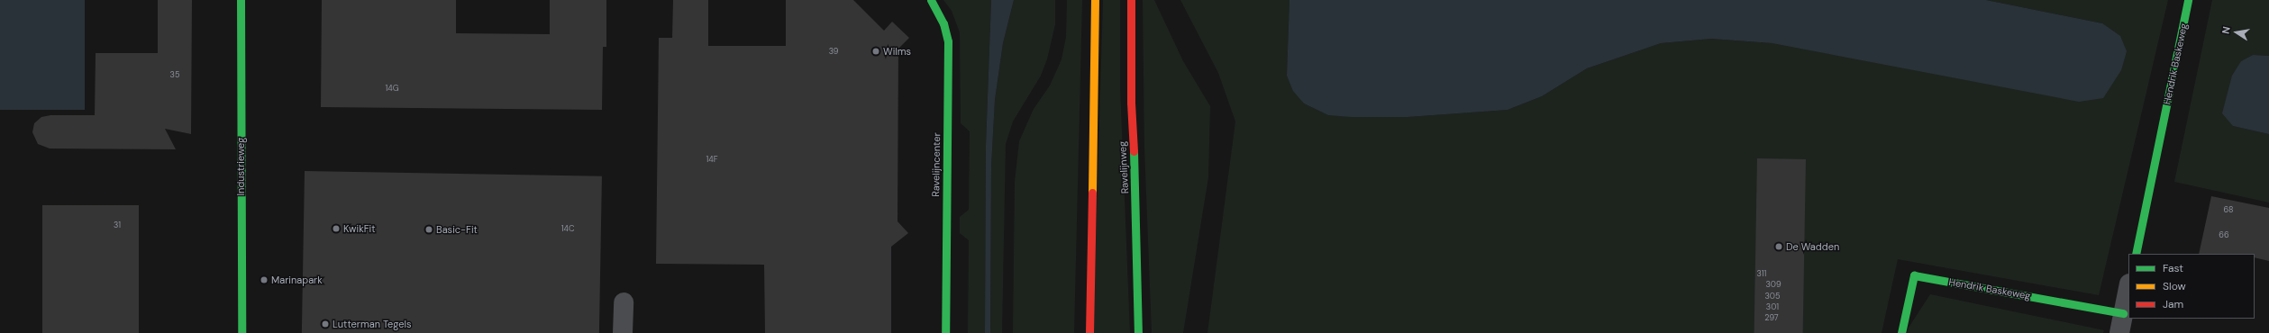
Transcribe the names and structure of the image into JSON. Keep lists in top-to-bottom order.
{
  "streets": {
    "street": [
      "Hendrik Baskeweg",
      "Ravelijncenter",
      "Industrieweg",
      "Ravelijnweg"
    ]
  },
  "places": [
    "Wilms",
    "KwikFit",
    "Basic-Fit",
    "De Wadden",
    "Marinapark",
    "Lutterman Tegels"
  ],
  "house_numbers": [
    "39",
    "35",
    "14G",
    "14F",
    "68",
    "31",
    "14C",
    "66",
    "311",
    "309",
    "305",
    "301",
    "297"
  ],
  "legend": ["Fast", "Slow", "Jam"],
  "north": "left"
}
